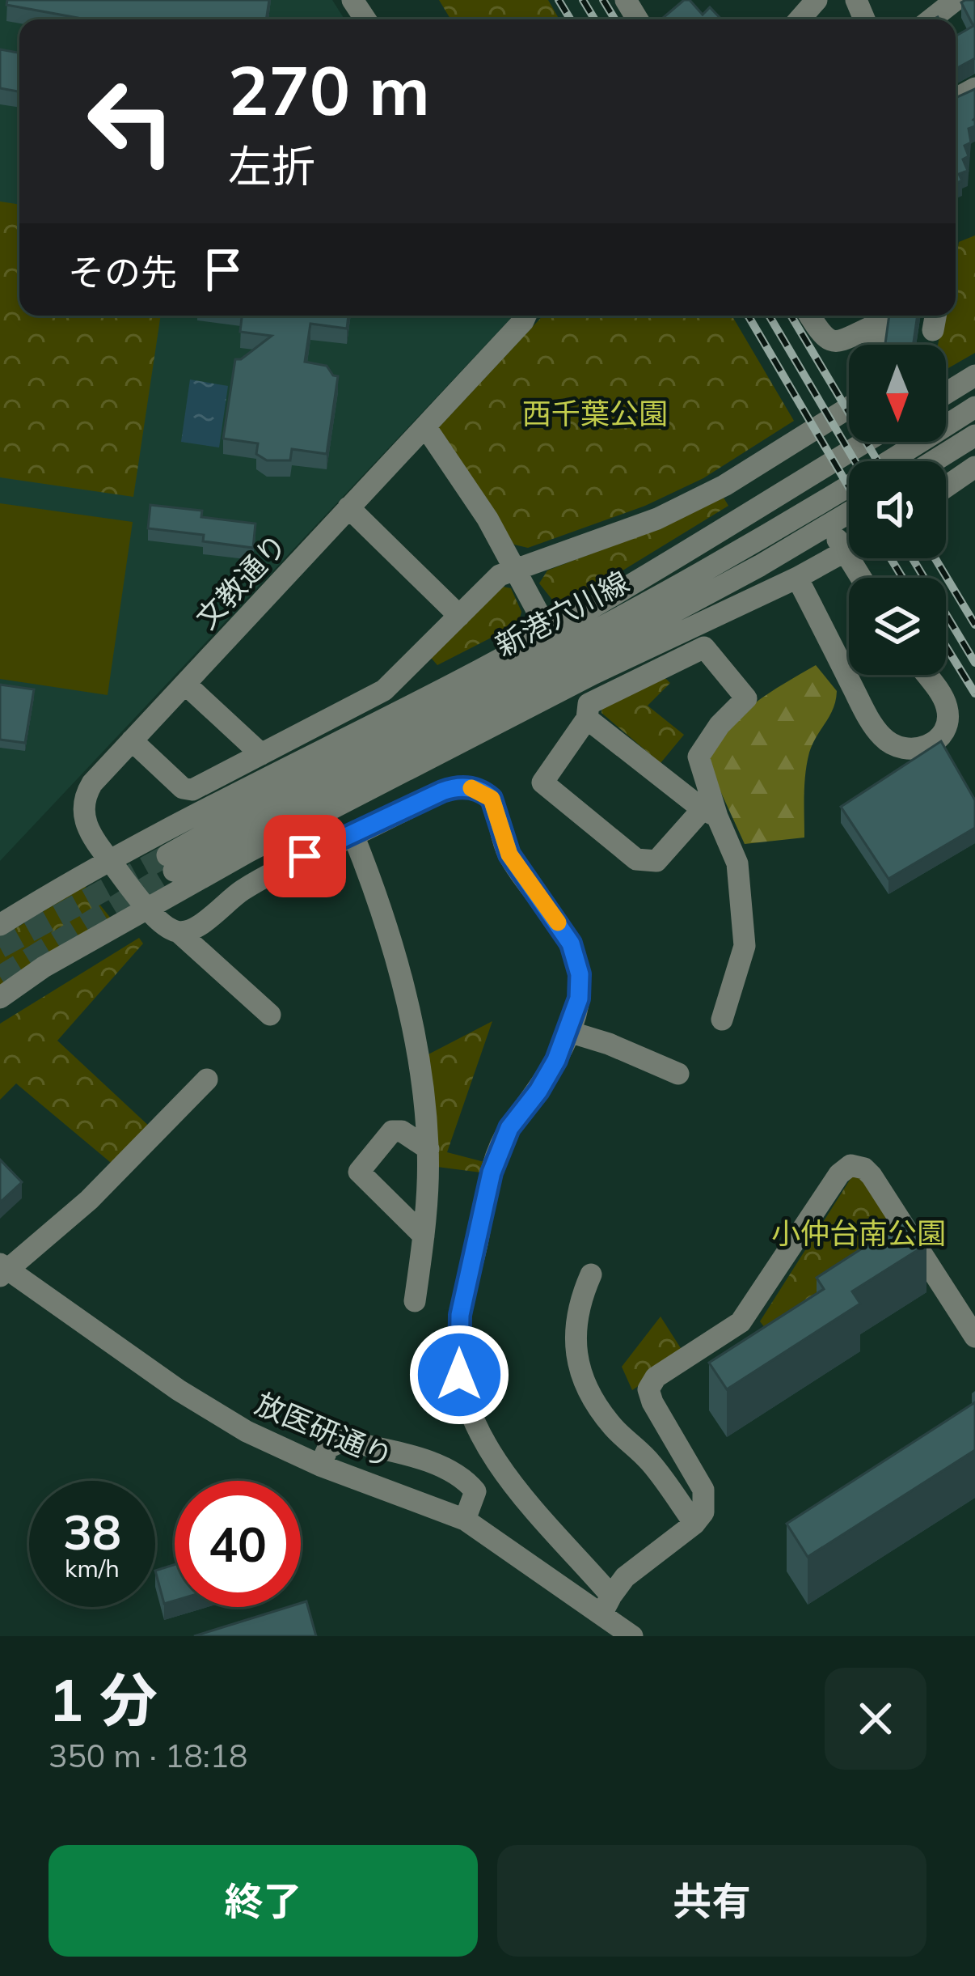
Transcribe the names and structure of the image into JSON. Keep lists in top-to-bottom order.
{
  "streets": {
    "street": ["文教通り", "新港穴川線", "放医研通り"]
  },
  "parks": ["西千葉公園", "小仲台南公園"],
  "north": "bottom",
  "page": {
    "turn": ["270 m", "左折"],
    "then": "その先",
    "speed": "38 km/h",
    "limit": "40",
    "heading": ["1 分", "350 m · 18:18"],
    "buttons": ["終了", "共有"]
  }
}
